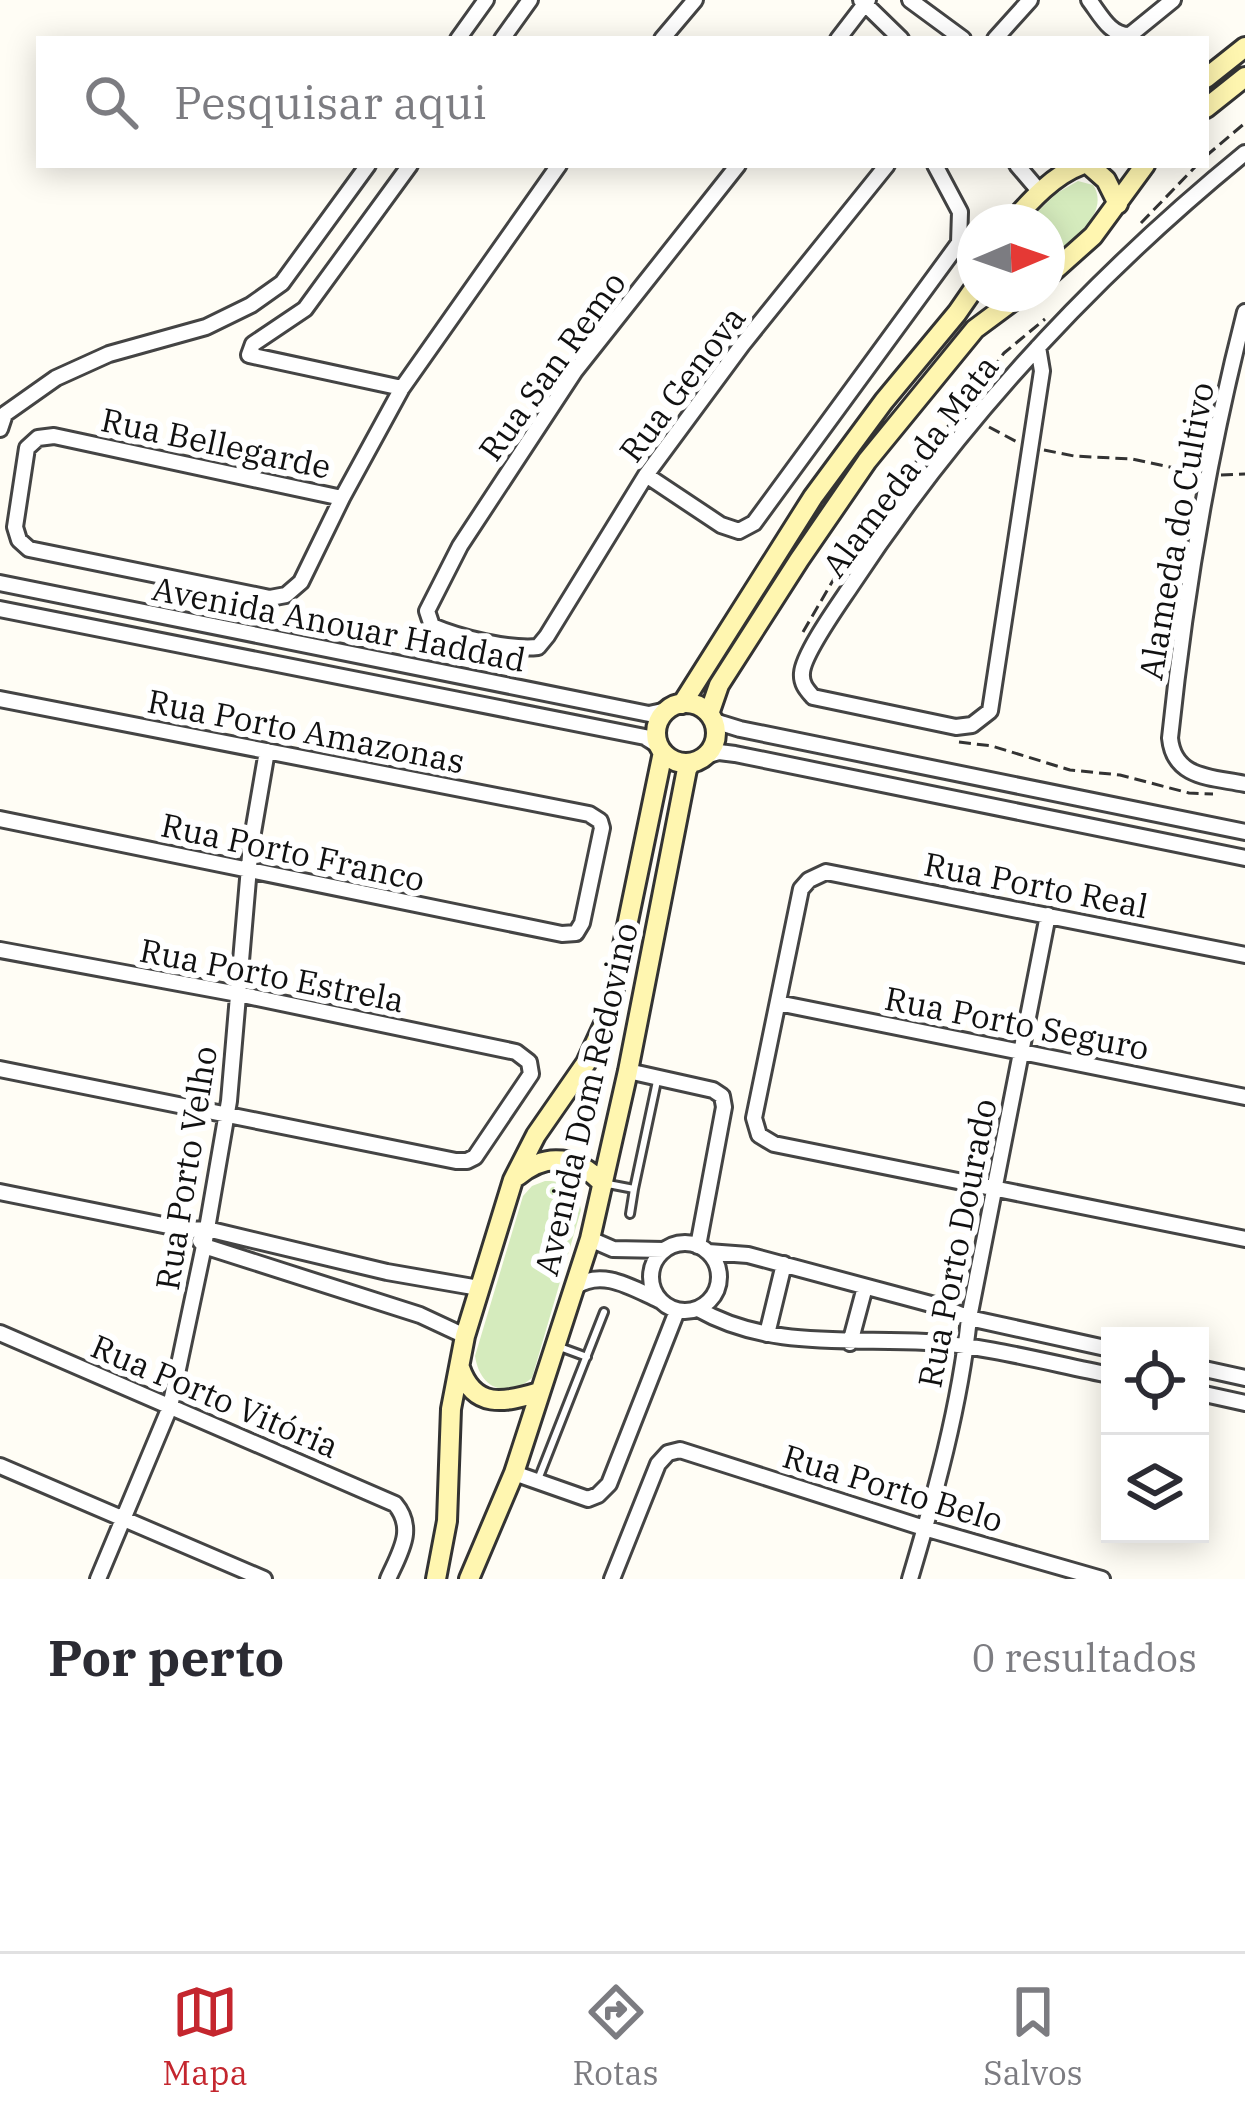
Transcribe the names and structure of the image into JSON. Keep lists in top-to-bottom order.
{
  "streets": {
    "street": [
      "Rua San Remo",
      "Rua Genova",
      "Rua Bellegarde",
      "Alameda da Mata",
      "Alameda do Cultivo",
      "Avenida Anouar Haddad",
      "Rua Porto Amazonas",
      "Rua Porto Franco",
      "Rua Porto Real",
      "Rua Porto Estrela",
      "Rua Porto Seguro",
      "Avenida Dom Redovino",
      "Rua Porto Velho",
      "Rua Porto Dourado",
      "Rua Porto Vitória",
      "Rua Porto Belo"
    ]
  },
  "crossings": [
    ["Rua San Remo", "Rua Genova"],
    ["Avenida Anouar Haddad", "Avenida Dom Redovino"],
    ["Rua Porto Amazonas", "Rua Porto Franco"],
    ["Rua Porto Amazonas", "Rua Porto Velho"],
    ["Rua Porto Franco", "Rua Porto Velho"],
    ["Rua Porto Real", "Rua Porto Seguro"],
    ["Rua Porto Real", "Rua Porto Dourado"],
    ["Rua Porto Estrela", "Rua Porto Velho"],
    ["Rua Porto Seguro", "Rua Porto Dourado"],
    ["Rua Porto Velho", "Rua Porto Vitória"],
    ["Rua Porto Dourado", "Rua Porto Belo"]
  ],
  "north": "right",
  "page": {
    "search": "Pesquisar aqui",
    "heading": ["Por perto", "0 resultados"],
    "nav": ["Mapa", "Rotas", "Salvos"]
  }
}
